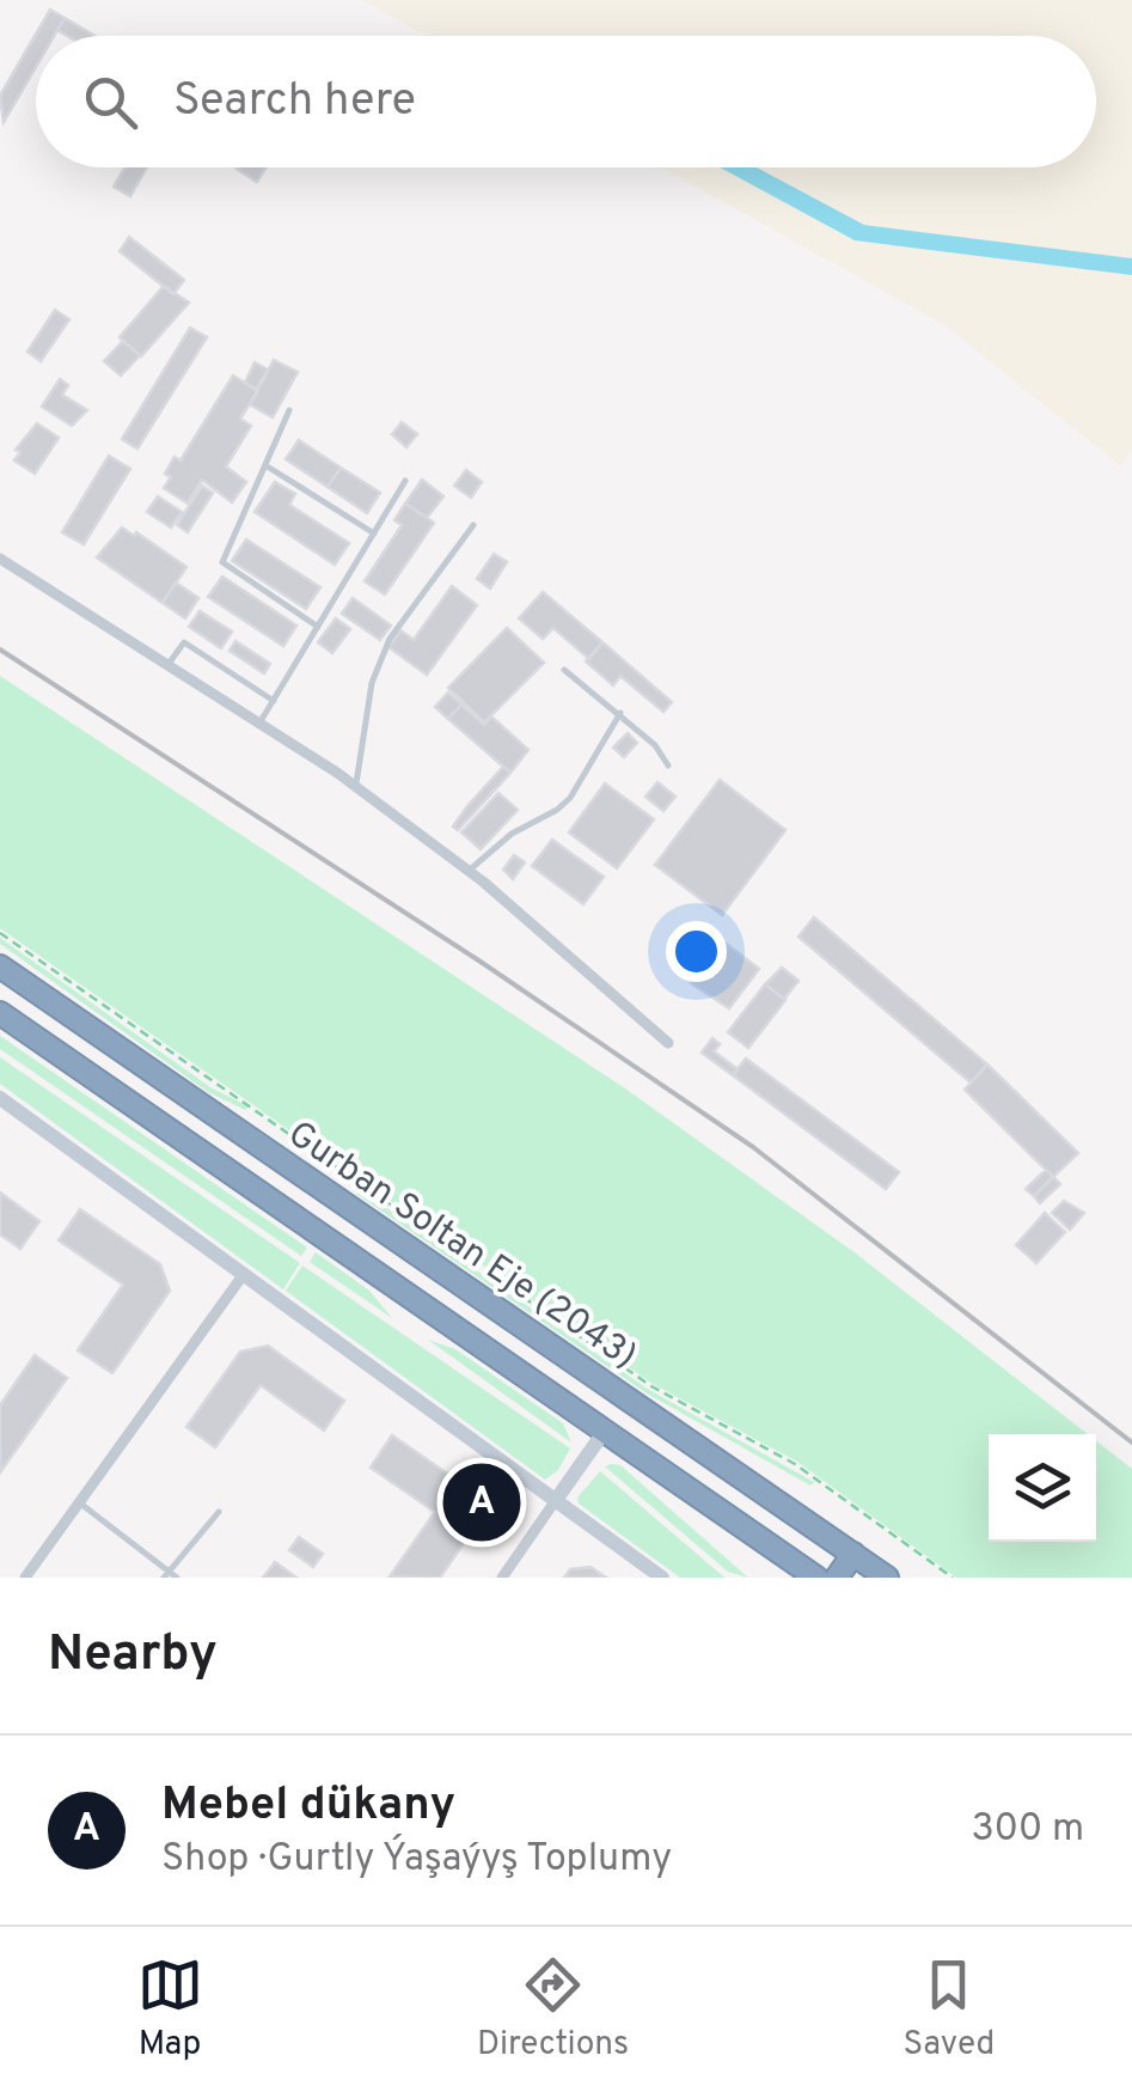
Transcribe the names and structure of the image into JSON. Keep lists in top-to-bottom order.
{
  "streets": {
    "highway": ["Gurban Soltan Eje (2043)"]
  },
  "page": {
    "search": "Search here",
    "pins": "A",
    "heading": "Nearby",
    "list": [
      {
        "mark": "A",
        "name": "Mebel dükany",
        "note": "Shop · Gurtly Ýaşaýyş Toplumy",
        "value": "300 m"
      }
    ],
    "nav": ["Map", "Directions", "Saved"]
  }
}
